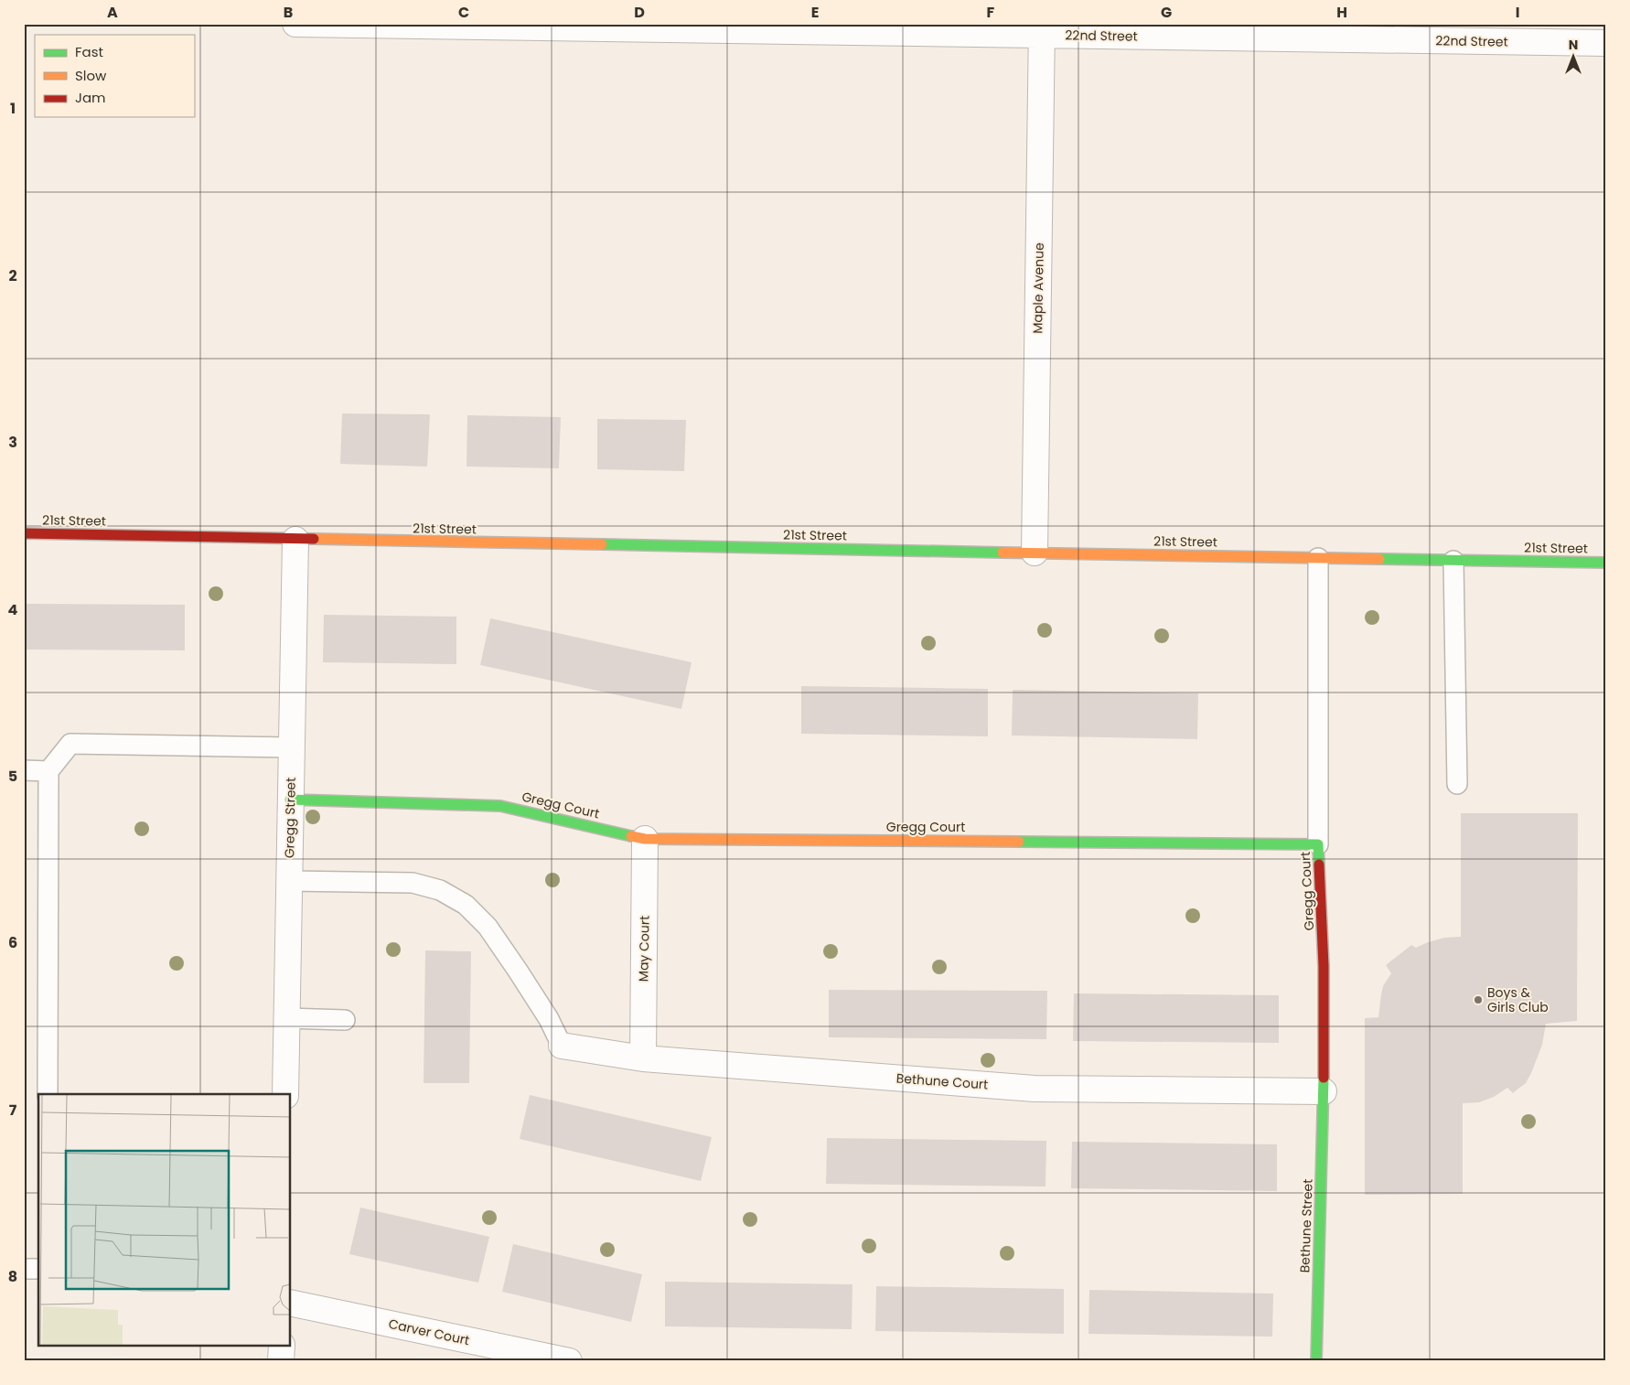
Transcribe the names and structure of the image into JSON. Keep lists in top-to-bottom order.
{
  "streets": {
    "street": [
      "22nd Street",
      "Maple Avenue",
      "21st Street",
      "Gregg Court",
      "Gregg Street",
      "May Court",
      "Bethune Court",
      "Bethune Street",
      "Carver Court"
    ]
  },
  "crossings": [
    ["22nd Street", "Maple Avenue"],
    ["Maple Avenue", "21st Street"],
    ["21st Street", "Gregg Street"],
    ["Gregg Court", "Gregg Street"],
    ["Gregg Court", "May Court"],
    ["Gregg Court", "Bethune Court"],
    ["Gregg Court", "Bethune Street"],
    ["May Court", "Bethune Court"],
    ["Bethune Court", "Bethune Street"]
  ],
  "places": ["Boys & Girls Club"],
  "legend": ["Fast", "Slow", "Jam"],
  "north": "top",
  "grid": {
    "columns": [
      "A",
      "B",
      "C",
      "D",
      "E",
      "F",
      "G",
      "H",
      "I"
    ],
    "rows": [
      "1",
      "2",
      "3",
      "4",
      "5",
      "6",
      "7",
      "8"
    ]
  }
}
